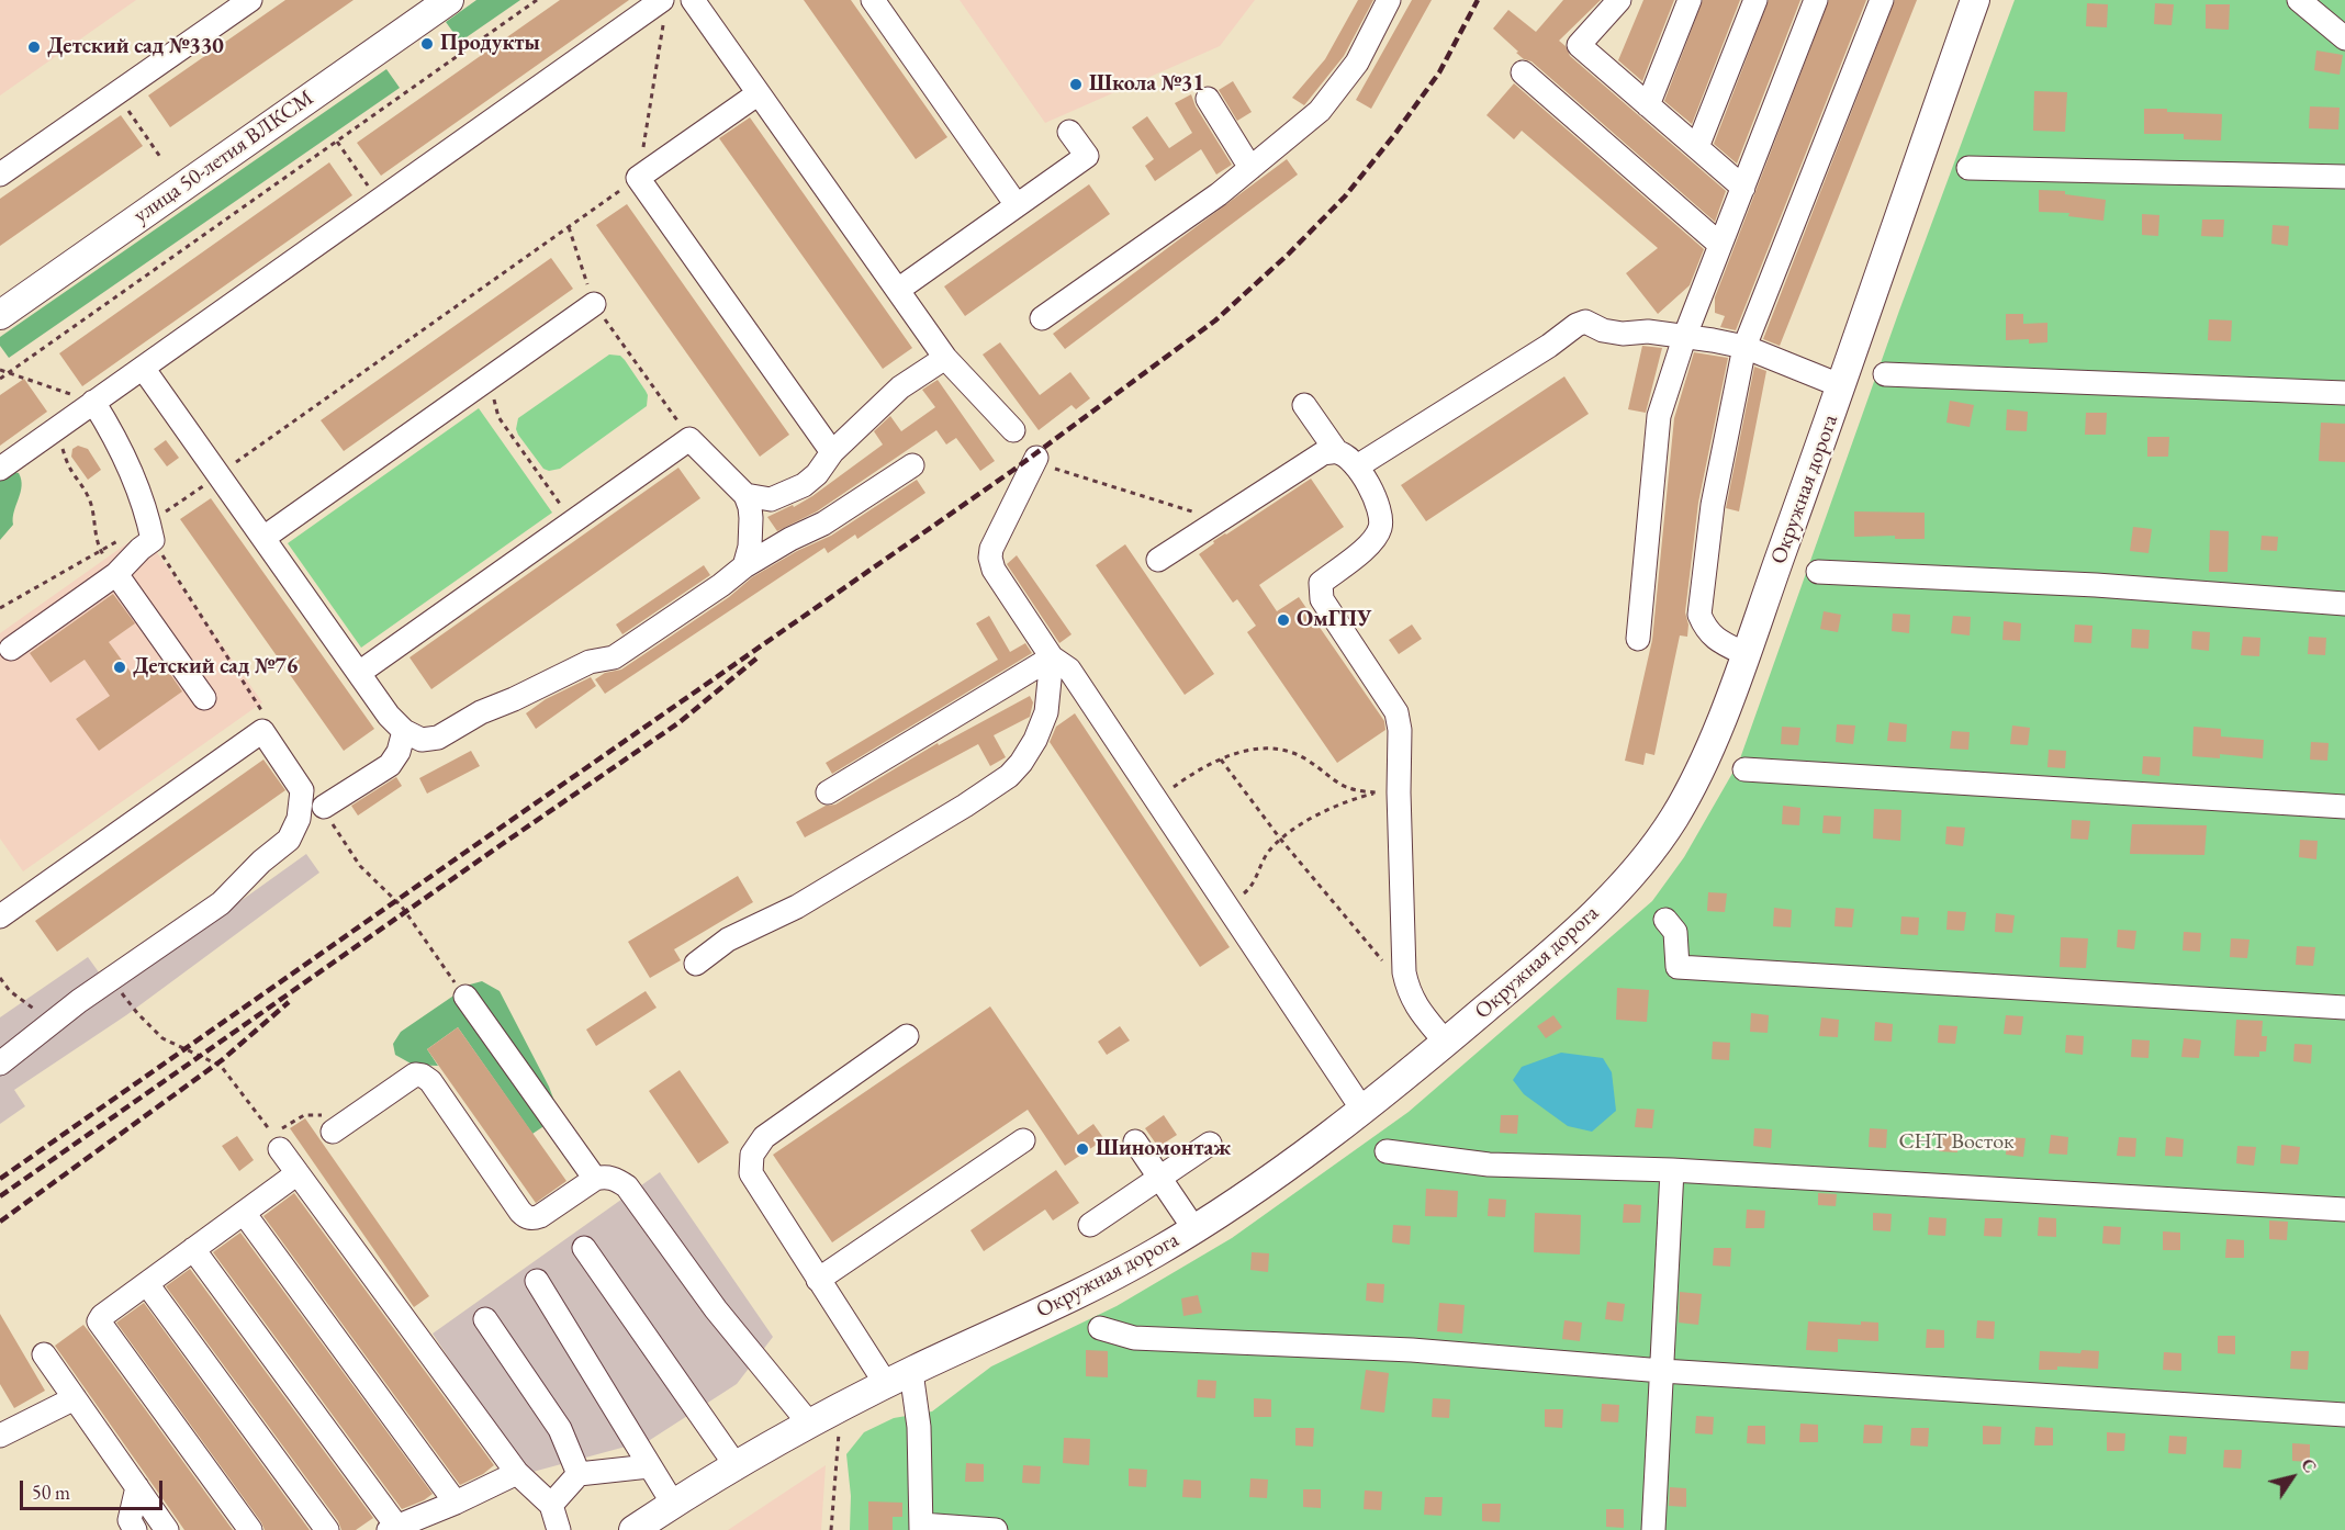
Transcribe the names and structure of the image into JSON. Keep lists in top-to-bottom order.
{
  "streets": {
    "main road": ["улица 50-летия ВЛКСМ", "Окружная дорога"]
  },
  "parks": ["СНТ Восток"],
  "places": [
    "Продукты",
    "Детский сад №330",
    "Школа №31",
    "ОмГПУ",
    "Детский сад №76",
    "Шиномонтаж"
  ],
  "scale_bar": "50 m",
  "north": "top right"
}
